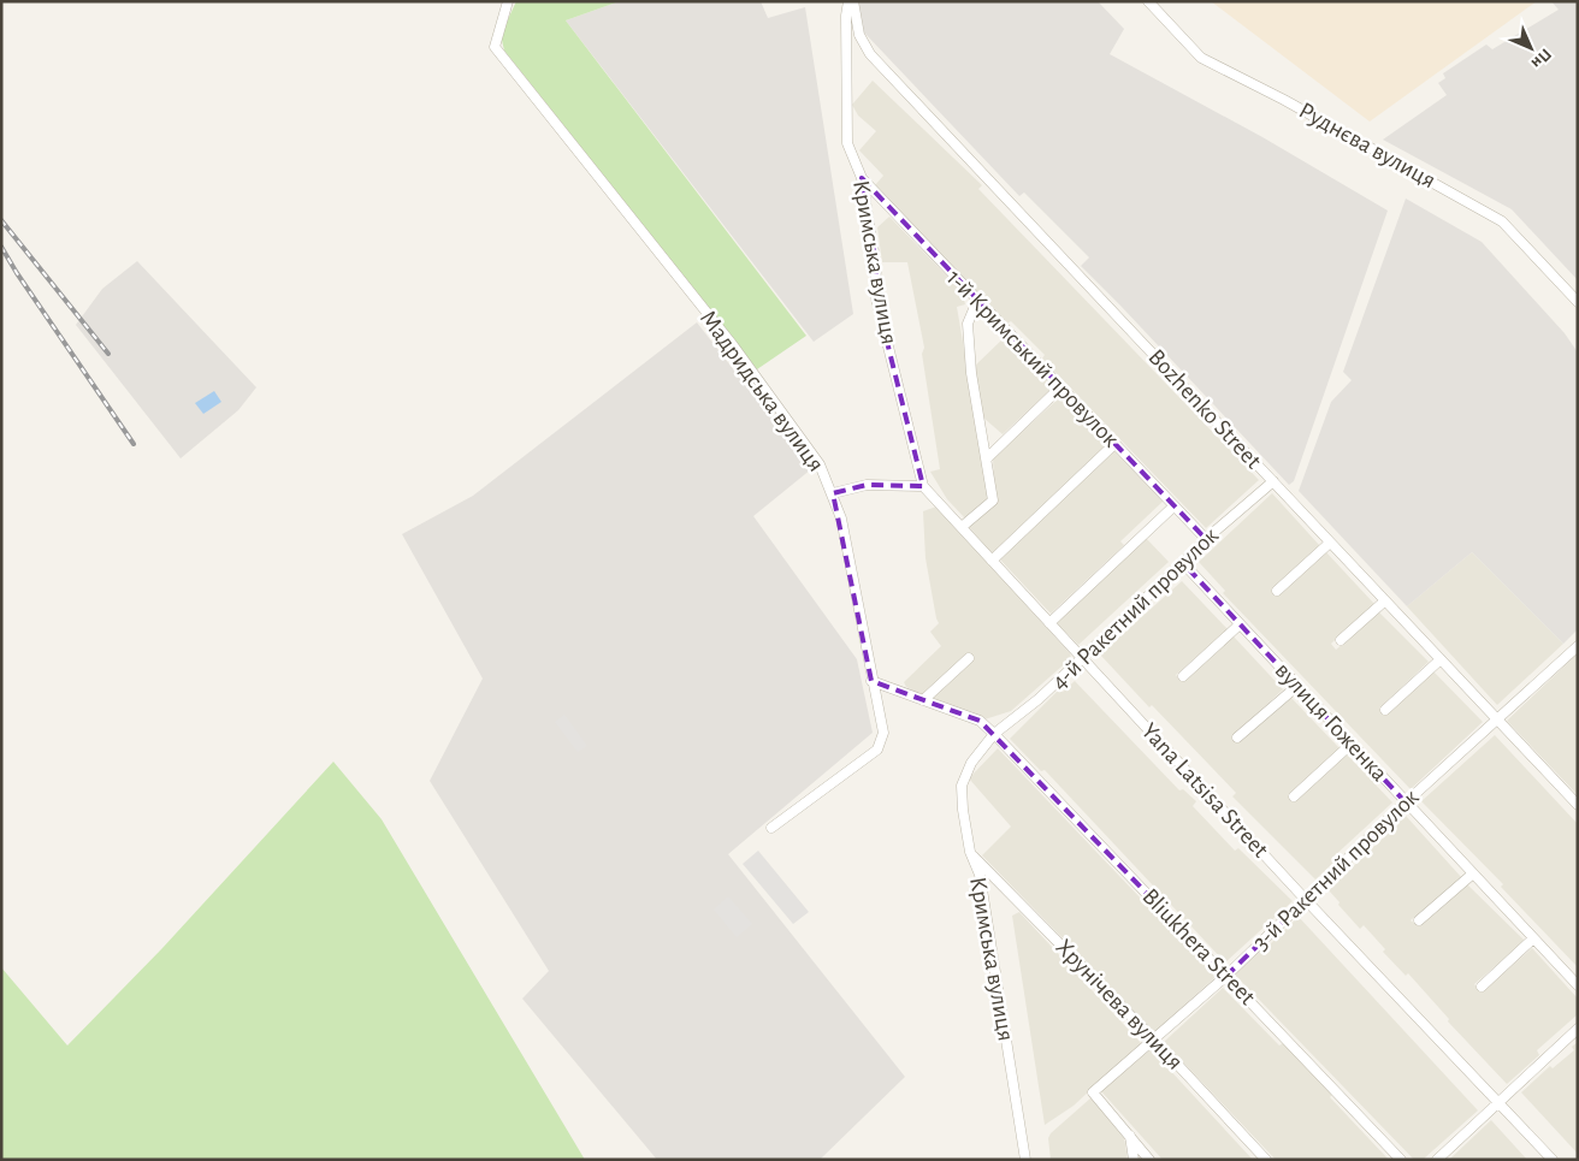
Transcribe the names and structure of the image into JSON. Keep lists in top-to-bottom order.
{
  "streets": {
    "street": [
      "Руднєва вулиця",
      "Кримська вулиця",
      "1-й Кримський провулок",
      "Мадридська вулиця",
      "Bozhenko Street",
      "4-й Ракетний провулок",
      "вулиця Гоженка",
      "Yana Latsisa Street",
      "3-й Ракетний провулок",
      "Bliukhera Street",
      "Хрунічева вулиця"
    ]
  },
  "crossings": [
    ["Кримська вулиця", "1-й Кримський провулок"],
    ["Кримська вулиця", "Bozhenko Street"],
    ["Кримська вулиця", "4-й Ракетний провулок"],
    ["Кримська вулиця", "Yana Latsisa Street"],
    ["Кримська вулиця", "Bliukhera Street"],
    ["Кримська вулиця", "Хрунічева вулиця"],
    ["1-й Кримський провулок", "4-й Ракетний провулок"],
    ["Мадридська вулиця", "Bliukhera Street"],
    ["Bozhenko Street", "4-й Ракетний провулок"],
    ["Bozhenko Street", "3-й Ракетний провулок"],
    ["4-й Ракетний провулок", "вулиця Гоженка"],
    ["4-й Ракетний провулок", "Yana Latsisa Street"],
    ["4-й Ракетний провулок", "Bliukhera Street"],
    ["вулиця Гоженка", "3-й Ракетний провулок"],
    ["Yana Latsisa Street", "3-й Ракетний провулок"],
    ["3-й Ракетний провулок", "Bliukhera Street"],
    ["3-й Ракетний провулок", "Хрунічева вулиця"]
  ],
  "north": "bottom right"
}
